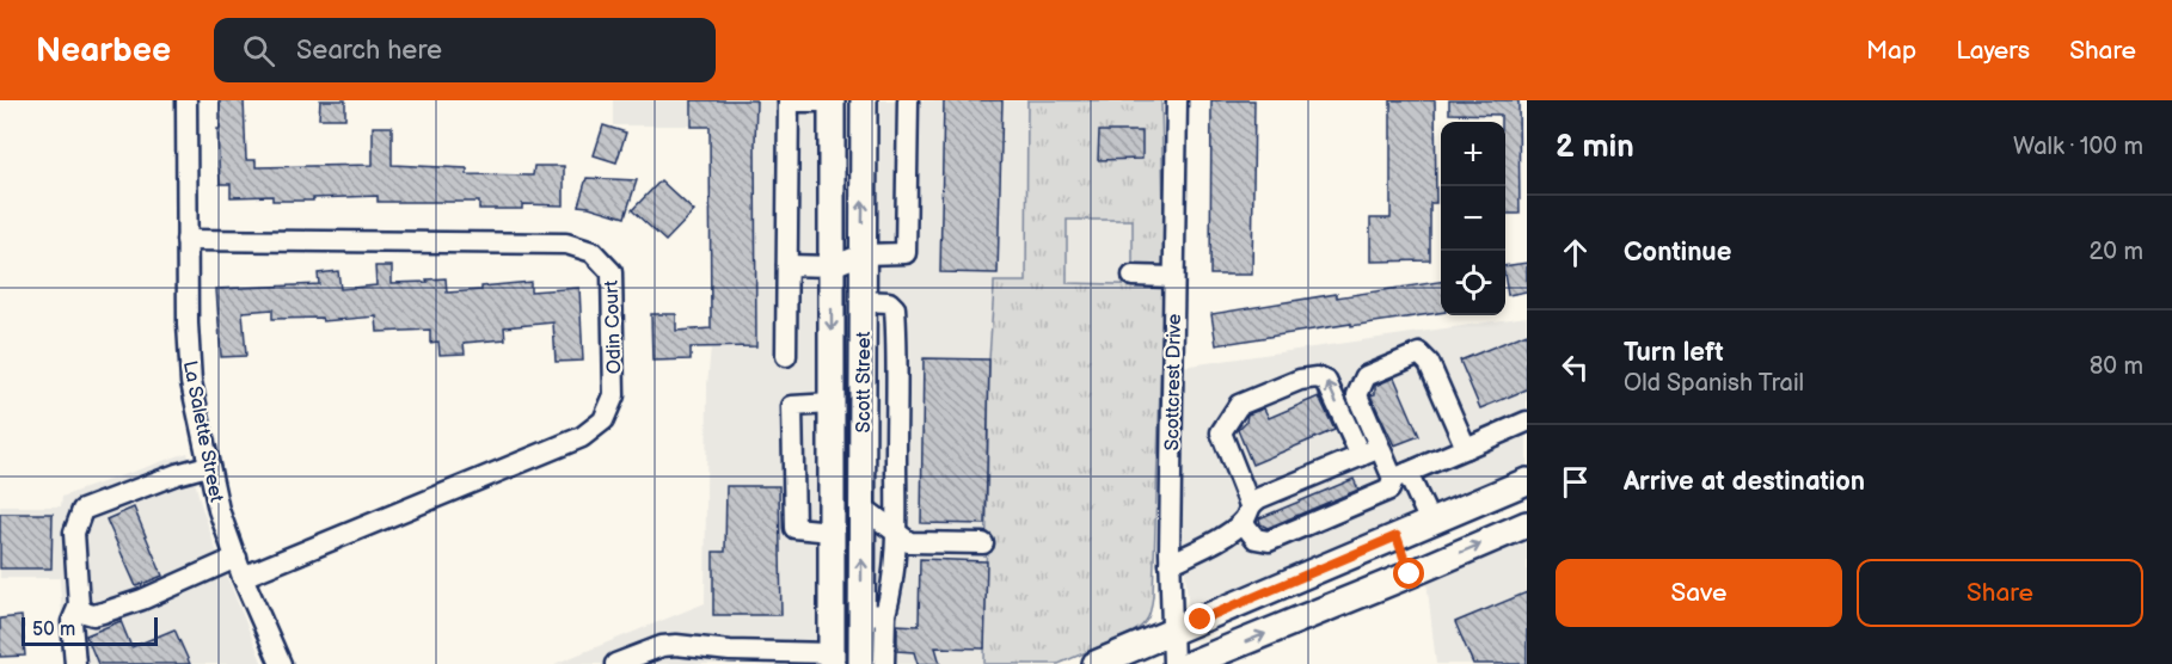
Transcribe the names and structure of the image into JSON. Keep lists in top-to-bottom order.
{
  "streets": {
    "main road": ["Scott Street"],
    "street": ["Odin Court", "Scottcrest Drive", "La Salette Street"]
  },
  "crossings": [
    ["Odin Court", "La Salette Street"]
  ],
  "scale_bar": "50 m",
  "page": {
    "header": "Nearbee",
    "search": "Search here",
    "nav": ["Map", "Layers", "Share"],
    "heading": ["2 min", "Walk · 100 m"],
    "map_buttons": ["+", "−"],
    "list": [
      ["Continue", "20 m"],
      ["Turn left", "Old Spanish Trail", "80 m"],
      "Arrive at destination"
    ],
    "buttons": ["Save", "Share"],
    "scale": "50 m"
  }
}
